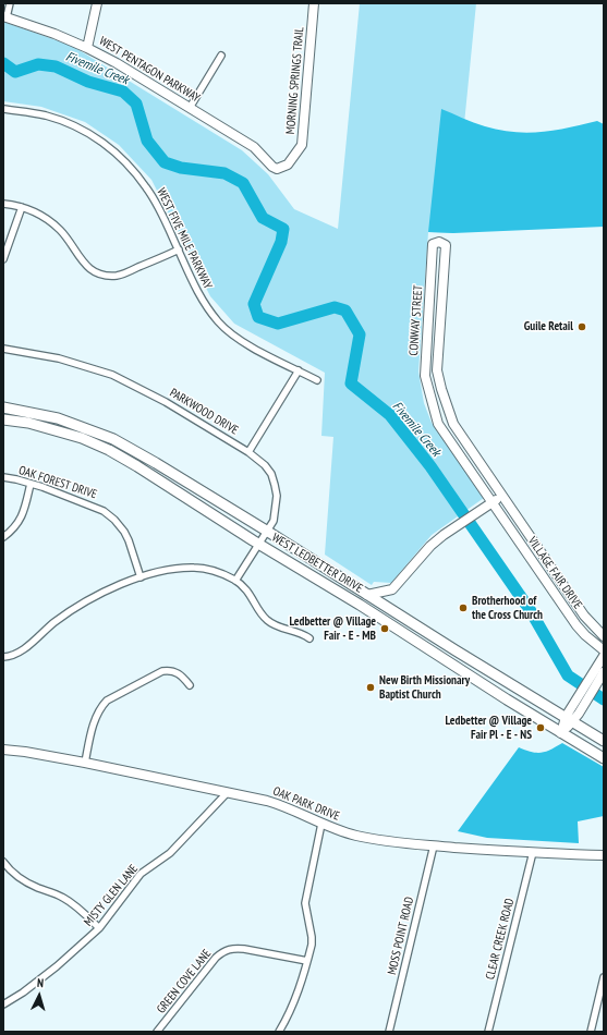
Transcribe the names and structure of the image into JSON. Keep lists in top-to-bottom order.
{
  "streets": {
    "main road": ["WEST LEDBETTER DRIVE"],
    "street": [
      "WEST PENTAGON PARKWAY",
      "MORNING SPRINGS TRAIL",
      "WEST FIVE MILE PARKWAY",
      "CONWAY STREET",
      "PARKWOOD DRIVE",
      "OAK FOREST DRIVE",
      "VILLAGE FAIR DRIVE",
      "OAK PARK DRIVE",
      "MISTY GLEN LANE",
      "MOSS POINT ROAD",
      "CLEAR CREEK ROAD",
      "GREEN COVE LANE"
    ]
  },
  "crossings": [
    ["WEST PENTAGON PARKWAY", "MORNING SPRINGS TRAIL"],
    ["CONWAY STREET", "VILLAGE FAIR DRIVE"],
    ["PARKWOOD DRIVE", "WEST LEDBETTER DRIVE"],
    ["OAK PARK DRIVE", "MISTY GLEN LANE"],
    ["OAK PARK DRIVE", "MOSS POINT ROAD"],
    ["OAK PARK DRIVE", "CLEAR CREEK ROAD"]
  ],
  "water": ["Fivemile Creek"],
  "places": [
    "Guile Retail",
    "Brotherhood of the Cross Church",
    "Ledbetter @ Village Fair - E - MB",
    "New Birth Missionary Baptist Church",
    "Ledbetter @ Village Fair Pl - E - NS"
  ],
  "north": "top"
}
